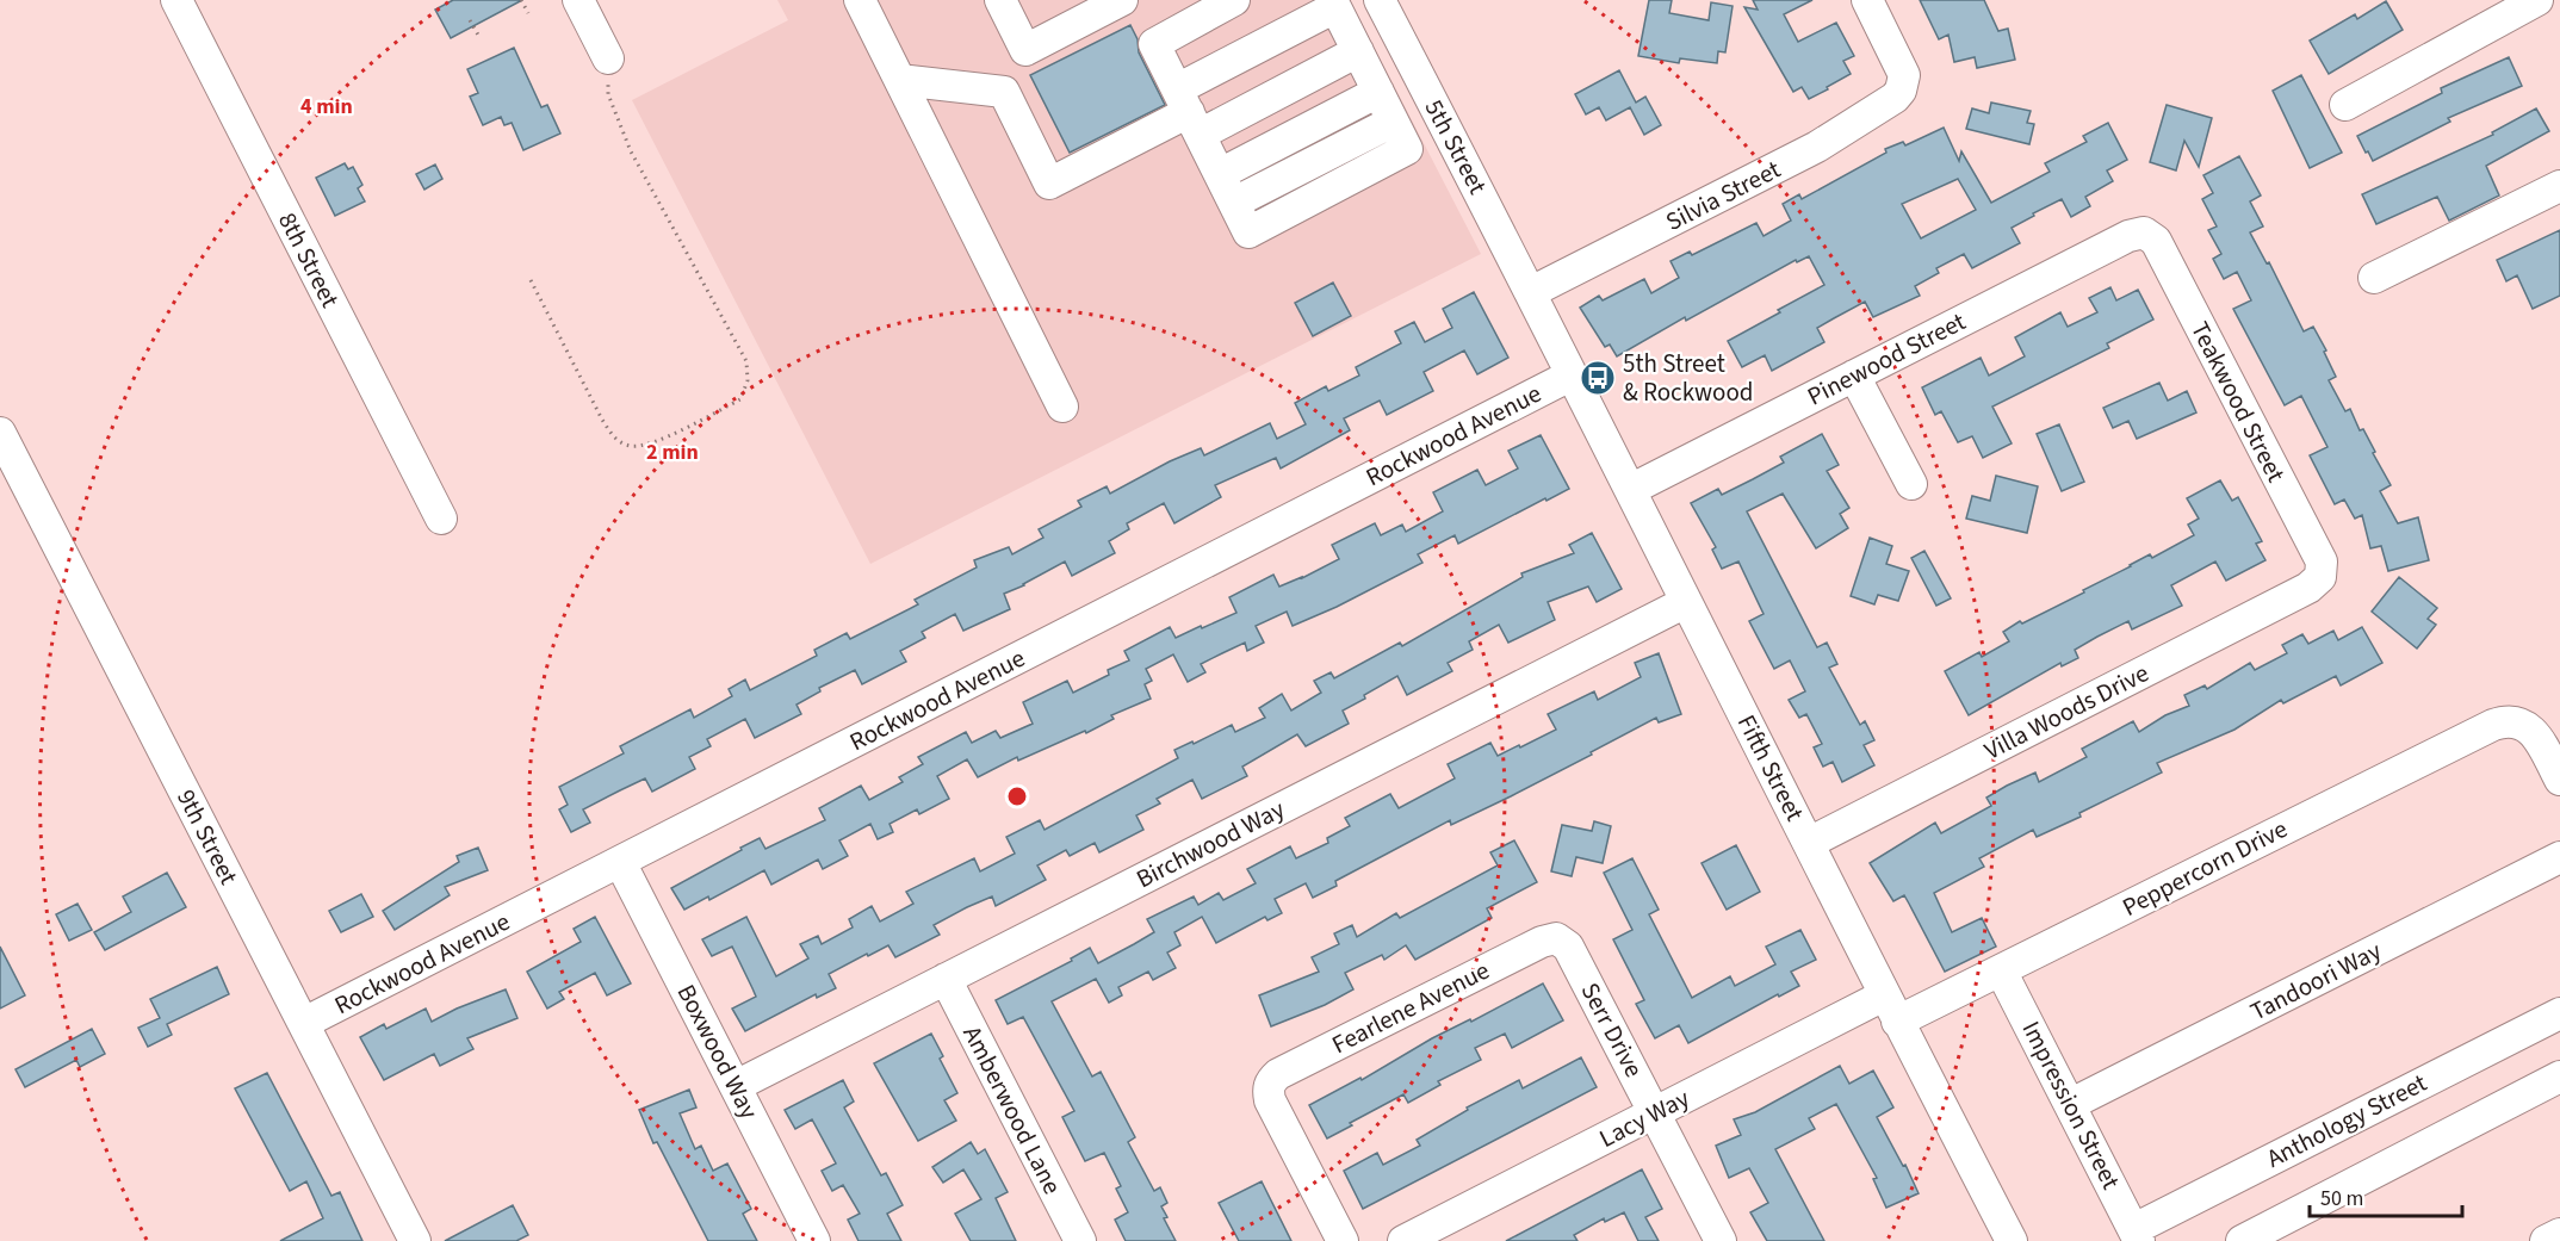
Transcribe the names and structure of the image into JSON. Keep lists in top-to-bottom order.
{
  "streets": {
    "street": [
      "5th Street",
      "Silvia Street",
      "8th Street",
      "Pinewood Street",
      "Teakwood Street",
      "Rockwood Avenue",
      "Villa Woods Drive",
      "Fifth Street",
      "9th Street",
      "Birchwood Way",
      "Peppercorn Drive",
      "Tandoori Way",
      "Fearlene Avenue",
      "Serr Drive",
      "Boxwood Way",
      "Impression Street",
      "Amberwood Lane",
      "Lacy Way",
      "Anthology Street"
    ]
  },
  "crossings": [
    ["5th Street", "Silvia Street"],
    ["5th Street", "Fifth Street"],
    ["Silvia Street", "Fifth Street"],
    ["Pinewood Street", "Teakwood Street"],
    ["Pinewood Street", "Fifth Street"],
    ["Teakwood Street", "Villa Woods Drive"],
    ["Rockwood Avenue", "Fifth Street"],
    ["Rockwood Avenue", "9th Street"],
    ["Rockwood Avenue", "Boxwood Way"],
    ["Villa Woods Drive", "Fifth Street"],
    ["Fifth Street", "Birchwood Way"],
    ["Fifth Street", "Peppercorn Drive"],
    ["Fifth Street", "Lacy Way"],
    ["Birchwood Way", "Boxwood Way"],
    ["Birchwood Way", "Amberwood Lane"],
    ["Peppercorn Drive", "Impression Street"],
    ["Peppercorn Drive", "Lacy Way"],
    ["Tandoori Way", "Impression Street"],
    ["Fearlene Avenue", "Serr Drive"],
    ["Serr Drive", "Lacy Way"],
    ["Impression Street", "Anthology Street"]
  ],
  "places": {
    "bus stop": ["5th Street & Rockwood"]
  },
  "scale_bar": "50 m",
  "rings": ["4 min", "2 min"]
}
